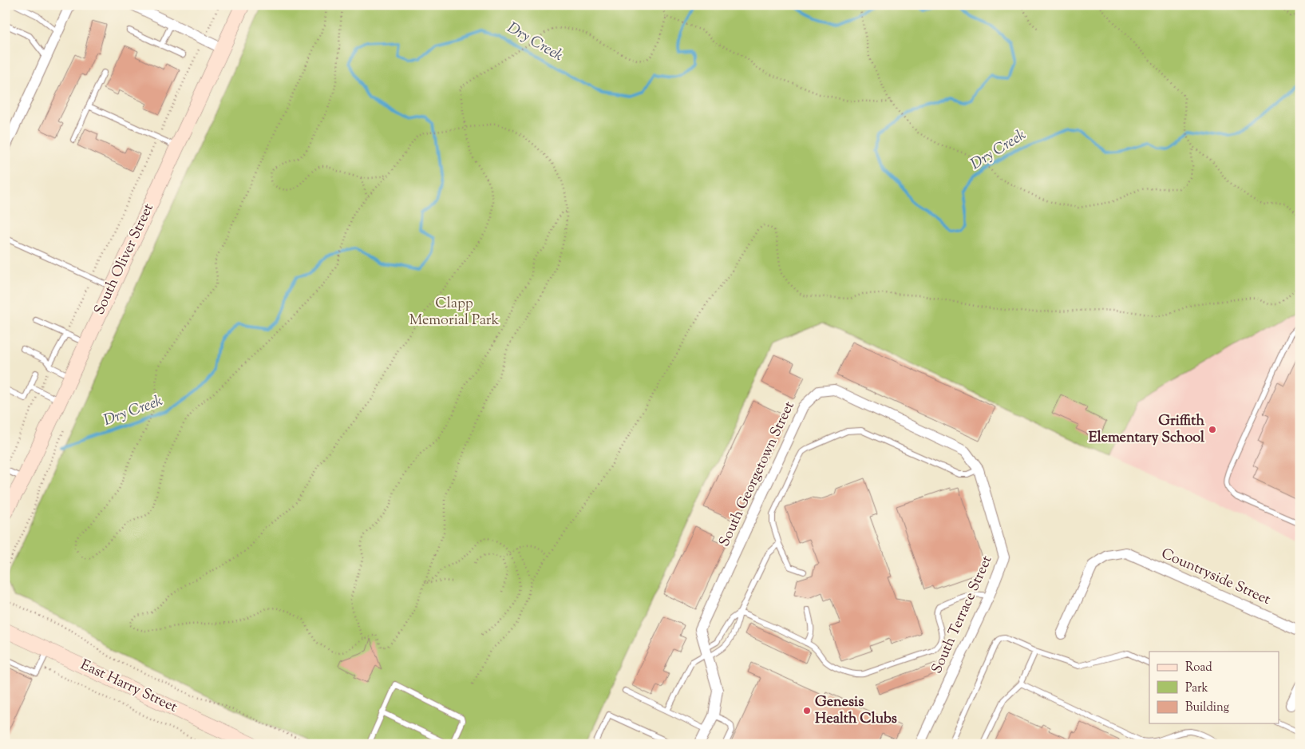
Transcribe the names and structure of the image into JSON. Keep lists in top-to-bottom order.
{
  "streets": {
    "main road": ["South Oliver Street", "East Harry Street"],
    "street": ["South Georgetown Street", "Countryside Street", "South Terrace Street"]
  },
  "crossings": [
    ["South Georgetown Street", "South Terrace Street"]
  ],
  "water": ["Dry Creek"],
  "parks": ["Clapp Memorial Park"],
  "places": ["Griffith Elementary School", "Genesis Health Clubs"],
  "legend": ["Road", "Park", "Building"]
}
